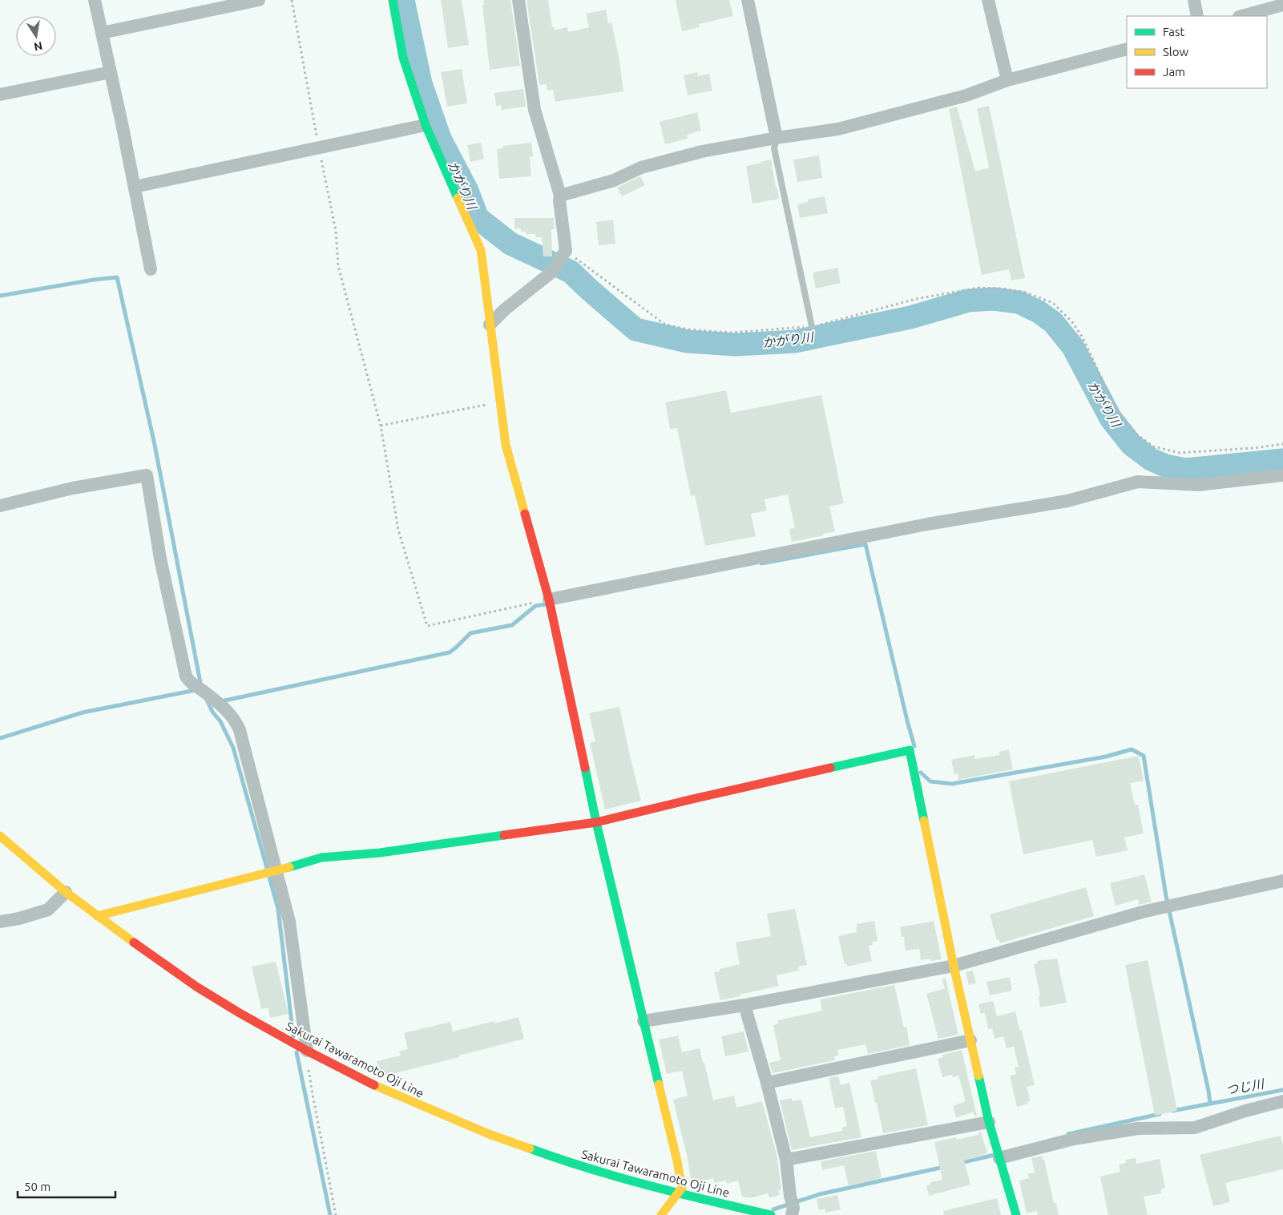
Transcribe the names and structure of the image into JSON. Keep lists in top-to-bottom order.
{
  "streets": {
    "street": ["Sakurai Tawaramoto Oji Line"]
  },
  "water": ["かがり川", "つじ川"],
  "legend": ["Fast", "Slow", "Jam"],
  "scale_bar": "50 m",
  "north": "bottom"
}
